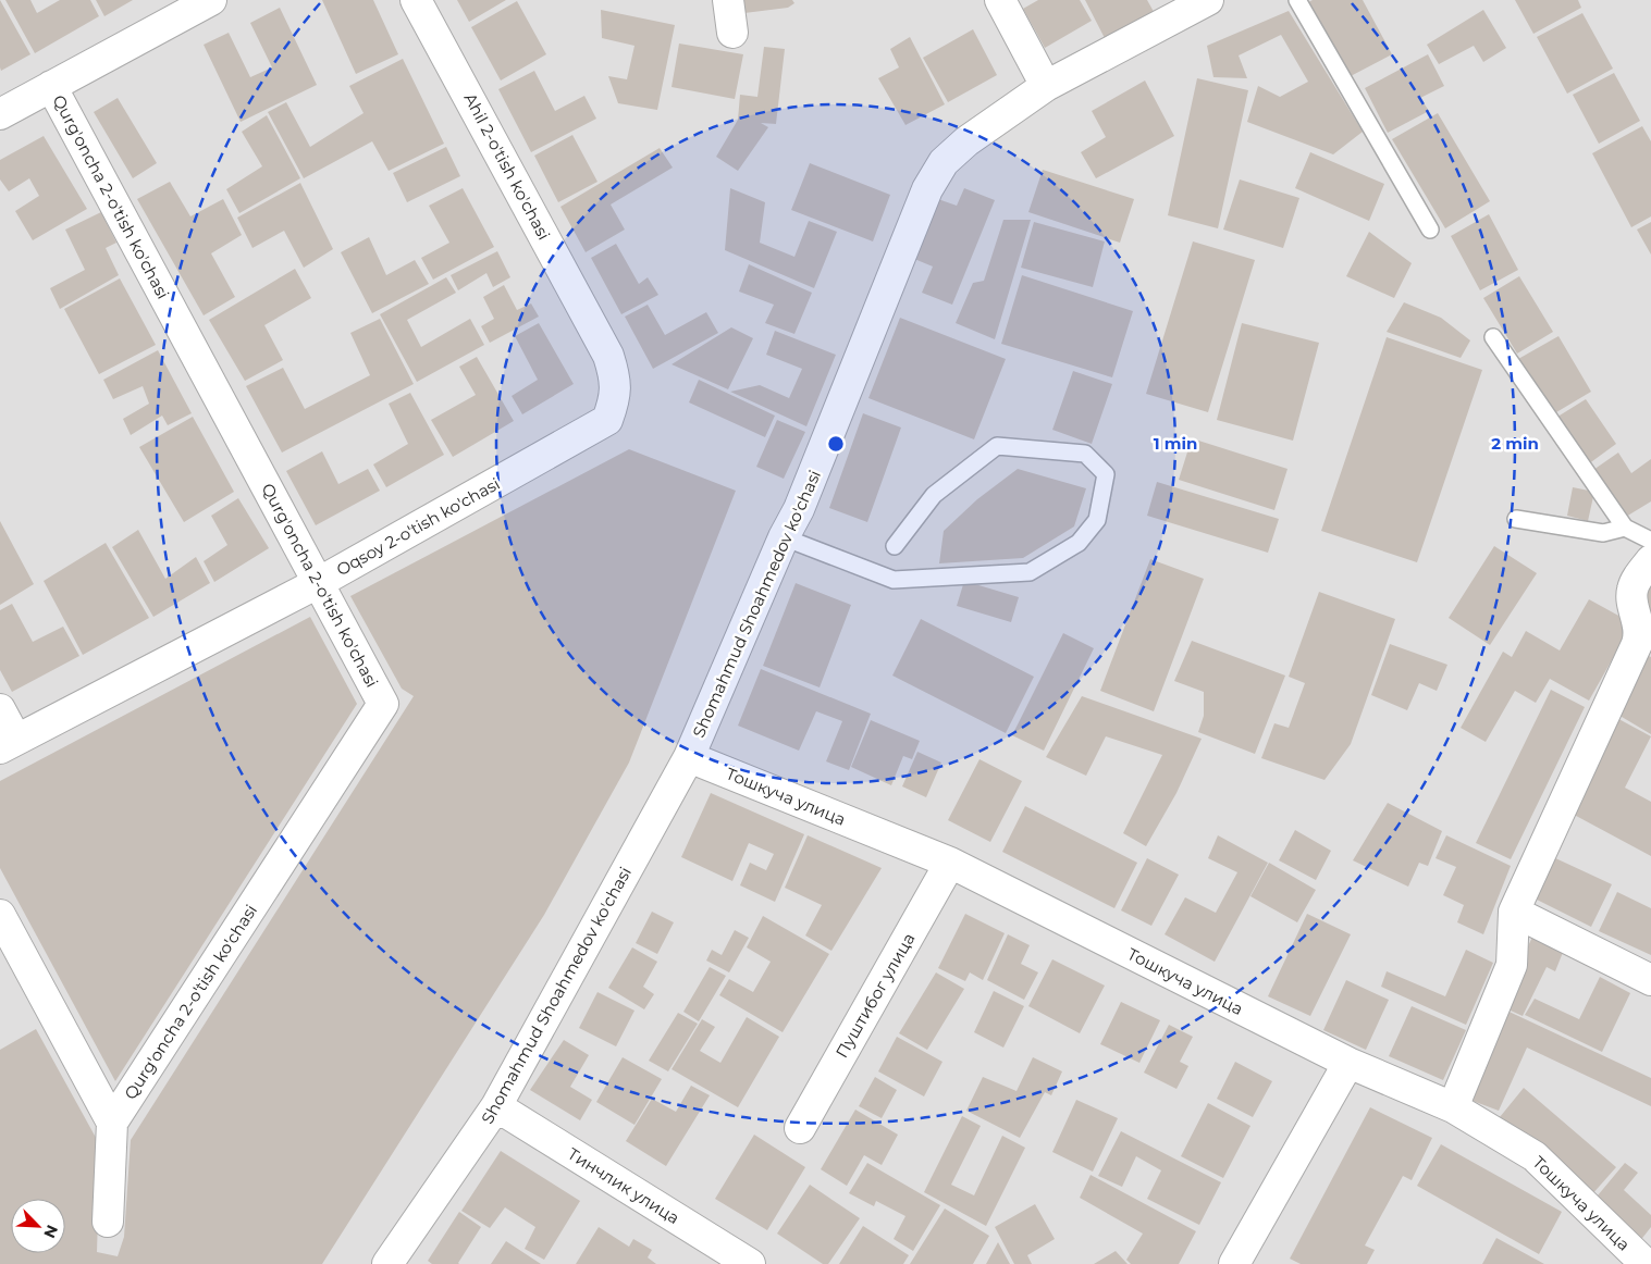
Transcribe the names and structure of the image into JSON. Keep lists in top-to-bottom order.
{
  "streets": {
    "street": [
      "Ahil 2-o'tish ko'chasi",
      "Qurg'oncha 2-o'tish ko'chasi",
      "Oqsoy 2-o'tish ko'chasi",
      "Shomahmud Shoahmedov ko'chasi",
      "Тошкуча улица",
      "Пуштибог улица",
      "Тинчлик улица"
    ]
  },
  "crossings": [
    ["Ahil 2-o'tish ko'chasi", "Oqsoy 2-o'tish ko'chasi"],
    ["Qurg'oncha 2-o'tish ko'chasi", "Oqsoy 2-o'tish ko'chasi"],
    ["Shomahmud Shoahmedov ko'chasi", "Тошкуча улица"],
    ["Shomahmud Shoahmedov ko'chasi", "Тинчлик улица"],
    ["Тошкуча улица", "Пуштибог улица"]
  ],
  "north": "bottom right",
  "rings": ["1 min", "2 min"]
}
